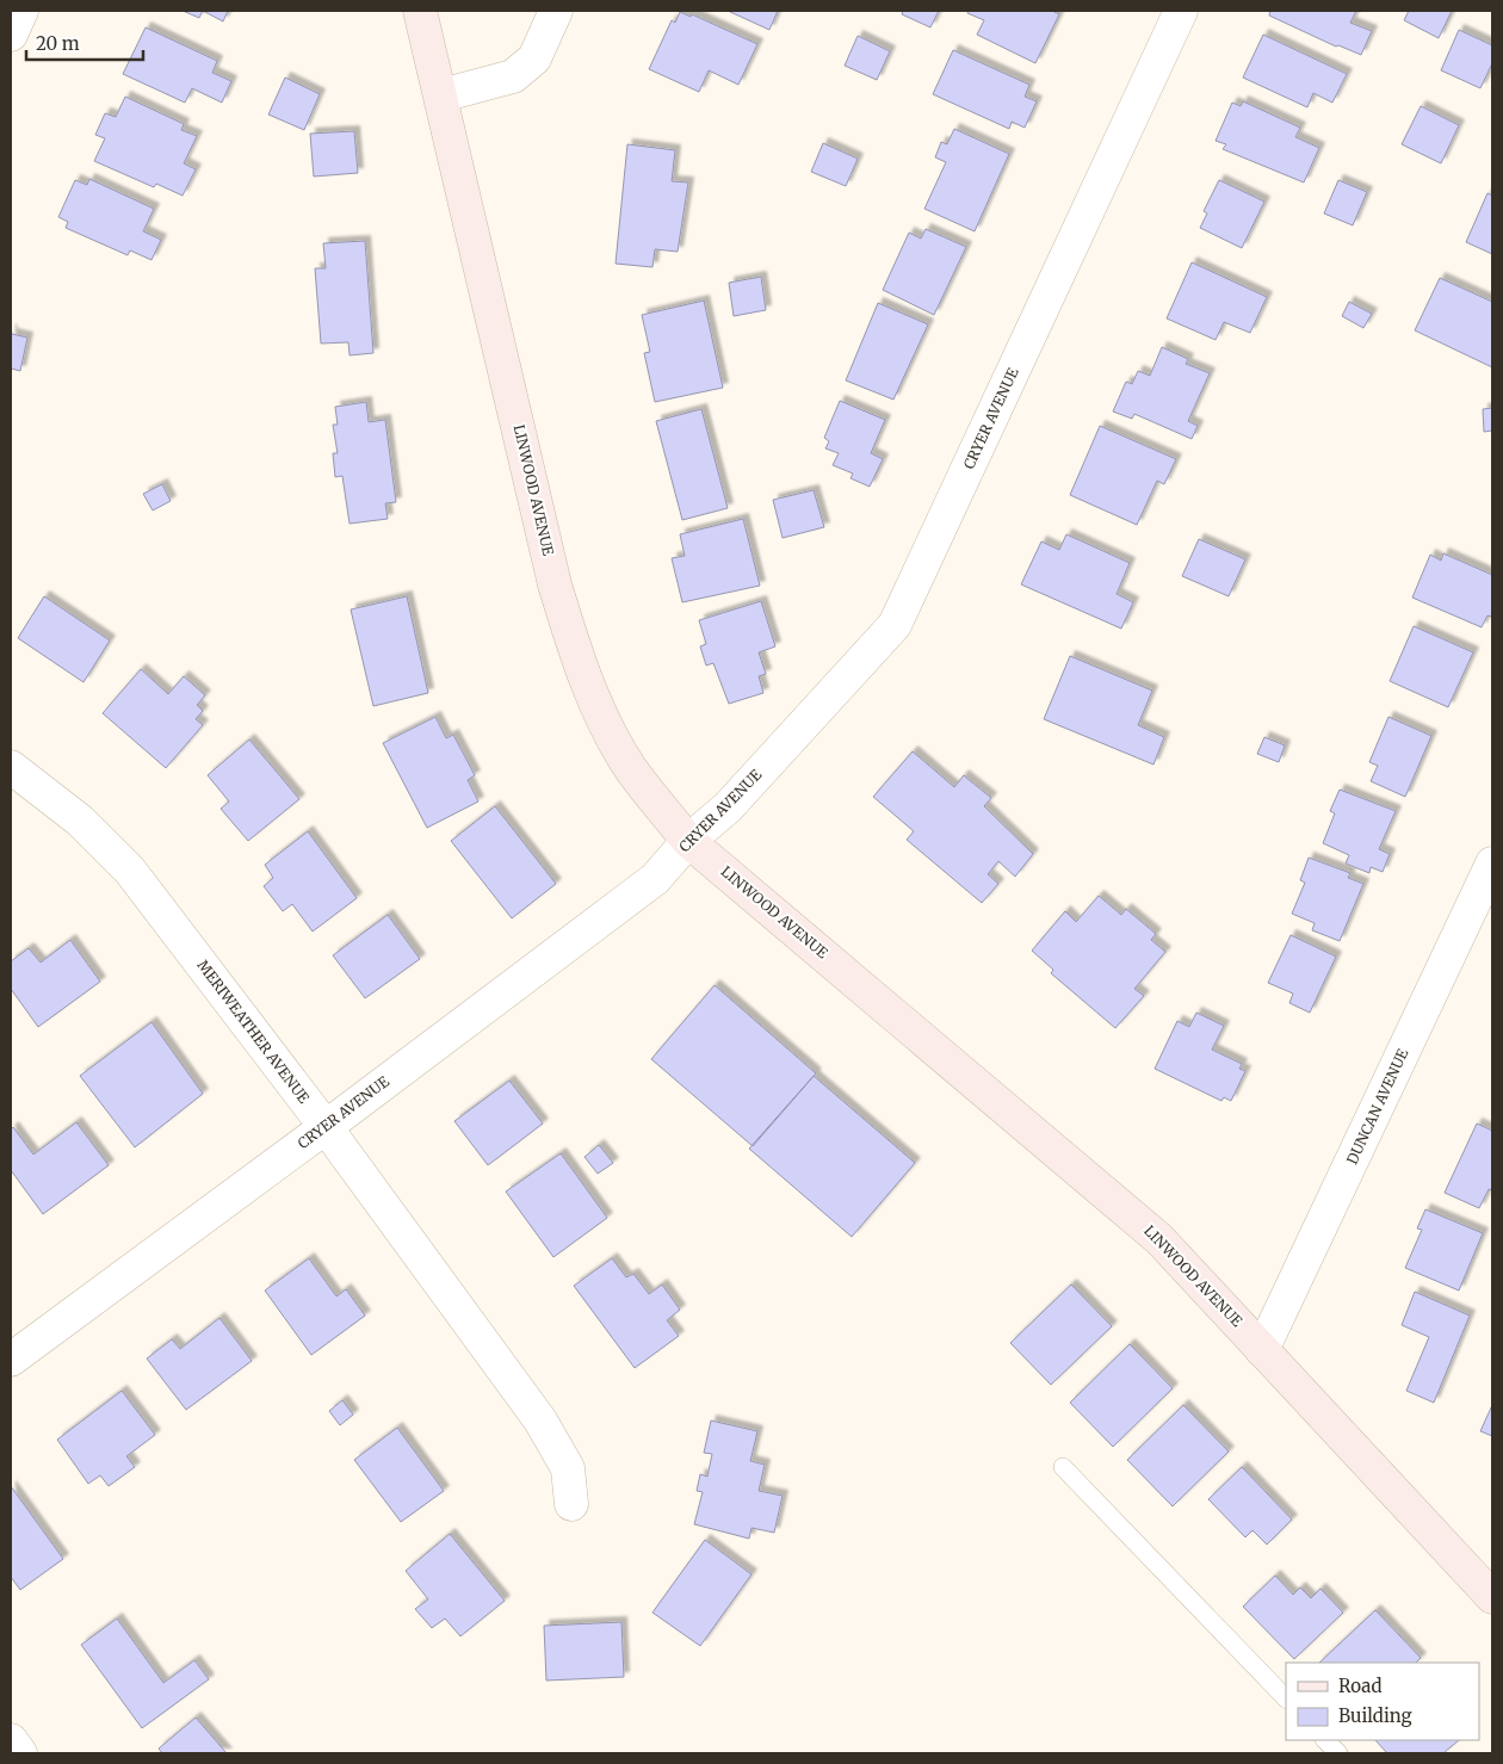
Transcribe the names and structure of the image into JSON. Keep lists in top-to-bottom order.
{
  "streets": {
    "main road": ["LINWOOD AVENUE"],
    "street": ["CRYER AVENUE", "MERIWEATHER AVENUE", "DUNCAN AVENUE"]
  },
  "crossings": [
    ["CRYER AVENUE", "LINWOOD AVENUE"],
    ["CRYER AVENUE", "MERIWEATHER AVENUE"],
    ["LINWOOD AVENUE", "DUNCAN AVENUE"]
  ],
  "legend": ["Road", "Building"],
  "scale_bar": "20 m"
}
